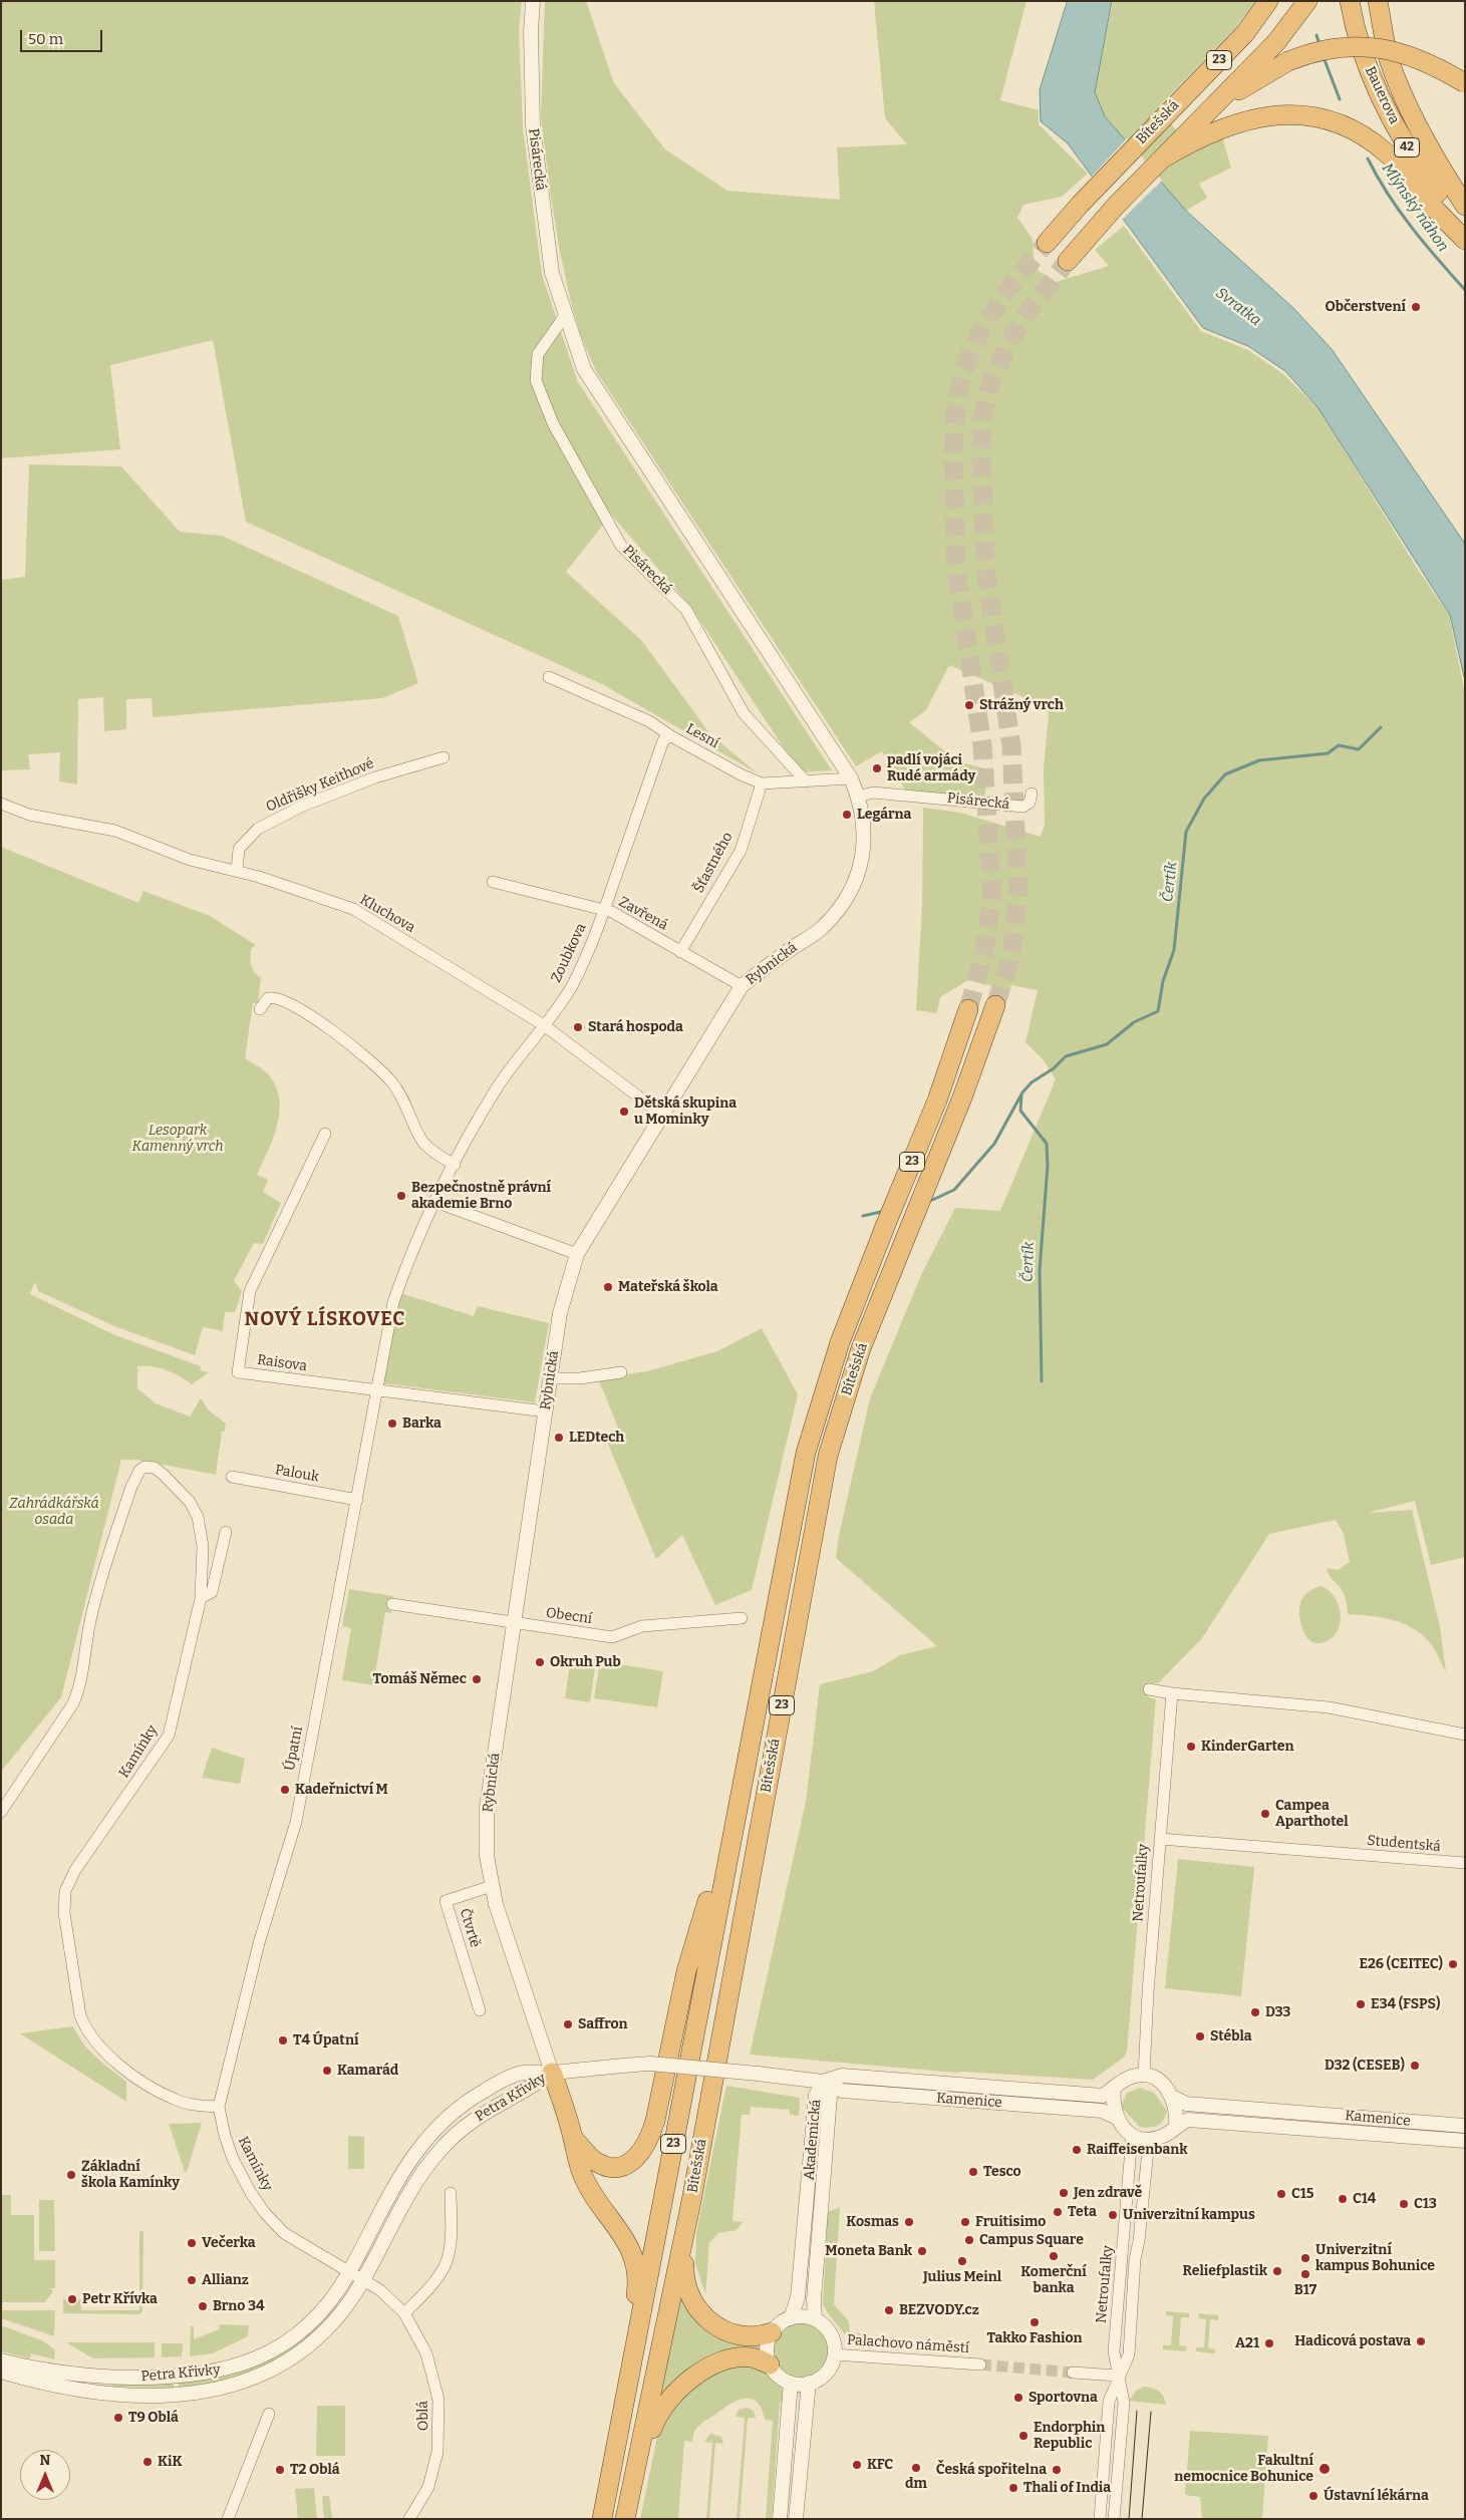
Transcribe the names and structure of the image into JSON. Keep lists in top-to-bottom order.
{
  "streets": {
    "highway": [
      "23",
      "Bauerova",
      "Bítešská",
      "42"
    ],
    "street": [
      "Pisárecká",
      "Lesní",
      "Oldřišky Keithové",
      "Šťastného",
      "Kluchova",
      "Zavřená",
      "Zoubkova",
      "Rybnická",
      "Raisova",
      "Palouk",
      "Obecní",
      "Úpatní",
      "Kamínky",
      "Studentská",
      "Netroufalky",
      "Čtvrtě",
      "Petra Křivky",
      "Kamenice",
      "Akademická",
      "Palachovo náměstí",
      "Oblá"
    ]
  },
  "crossings": [
    ["23", "Bítešská"],
    ["Bauerova", "42"],
    ["Pisárecká", "Lesní"],
    ["Pisárecká", "Rybnická"],
    ["Lesní", "Šťastného"],
    ["Lesní", "Zoubkova"],
    ["Lesní", "Rybnická"],
    ["Oldřišky Keithové", "Kluchova"],
    ["Šťastného", "Zavřená"],
    ["Kluchova", "Zoubkova"],
    ["Kluchova", "Rybnická"],
    ["Zavřená", "Zoubkova"],
    ["Zavřená", "Rybnická"],
    ["Zoubkova", "Raisova"],
    ["Zoubkova", "Úpatní"],
    ["Rybnická", "Raisova"],
    ["Rybnická", "Obecní"],
    ["Rybnická", "Čtvrtě"],
    ["Rybnická", "Petra Křivky"],
    ["Rybnická", "Kamenice"],
    ["Raisova", "Úpatní"],
    ["Palouk", "Úpatní"],
    ["Úpatní", "Kamínky"],
    ["Kamínky", "Petra Křivky"],
    ["Kamínky", "Oblá"],
    ["Studentská", "Netroufalky"],
    ["Netroufalky", "Kamenice"],
    ["Petra Křivky", "Kamenice"],
    ["Petra Křivky", "Oblá"],
    ["Kamenice", "Akademická"],
    ["Akademická", "Palachovo náměstí"]
  ],
  "districts": ["NOVÝ LÍSKOVEC"],
  "water": ["Mlýnský náhon", "Svratka", "Čertík"],
  "parks": ["Lesopark Kamenný vrch", "Zahrádkářská osada"],
  "places": [
    "Občerstvení",
    "Strážný vrch",
    "padlí vojáci Rudé armády",
    "Legárna",
    "Stará hospoda",
    "Dětská skupina u Mominky",
    "Bezpečnostně právní akademie Brno",
    "Mateřská škola",
    "Barka",
    "LEDtech",
    "Okruh Pub",
    "Tomáš Němec",
    "KinderGarten",
    "Kadeřnictví M",
    "Campea Aparthotel",
    "E26 (CEITEC)",
    "E34 (FSPS)",
    "D33",
    "Saffron",
    "Stébla",
    "T4 Úpatní",
    "D32 (CESEB)",
    "Kamarád",
    "Raiffeisenbank",
    "Tesco",
    "Základní škola Kamínky",
    "Jen zdravě",
    "C15",
    "C14",
    "C13",
    "Teta",
    "Univerzitní kampus",
    "Kosmas",
    "Fruitisimo",
    "Campus Square",
    "Večerka",
    "Moneta Bank",
    "Komerční banka",
    "Univerzitní kampus Bohunice",
    "Julius Meinl",
    "Reliefplastik",
    "B17",
    "Allianz",
    "Petr Křívka",
    "Brno 34",
    "BEZVODY.cz",
    "Takko Fashion",
    "Hadicová postava",
    "A21",
    "Sportovna",
    "T9 Oblá",
    "Endorphin Republic",
    "KiK",
    "KFC",
    "dm",
    "Fakultní nemocnice Bohunice",
    "T2 Oblá",
    "Česká spořitelna",
    "Thali of India",
    "Ústavní lékárna"
  ],
  "scale_bar": "50 m",
  "north": "top"
}
